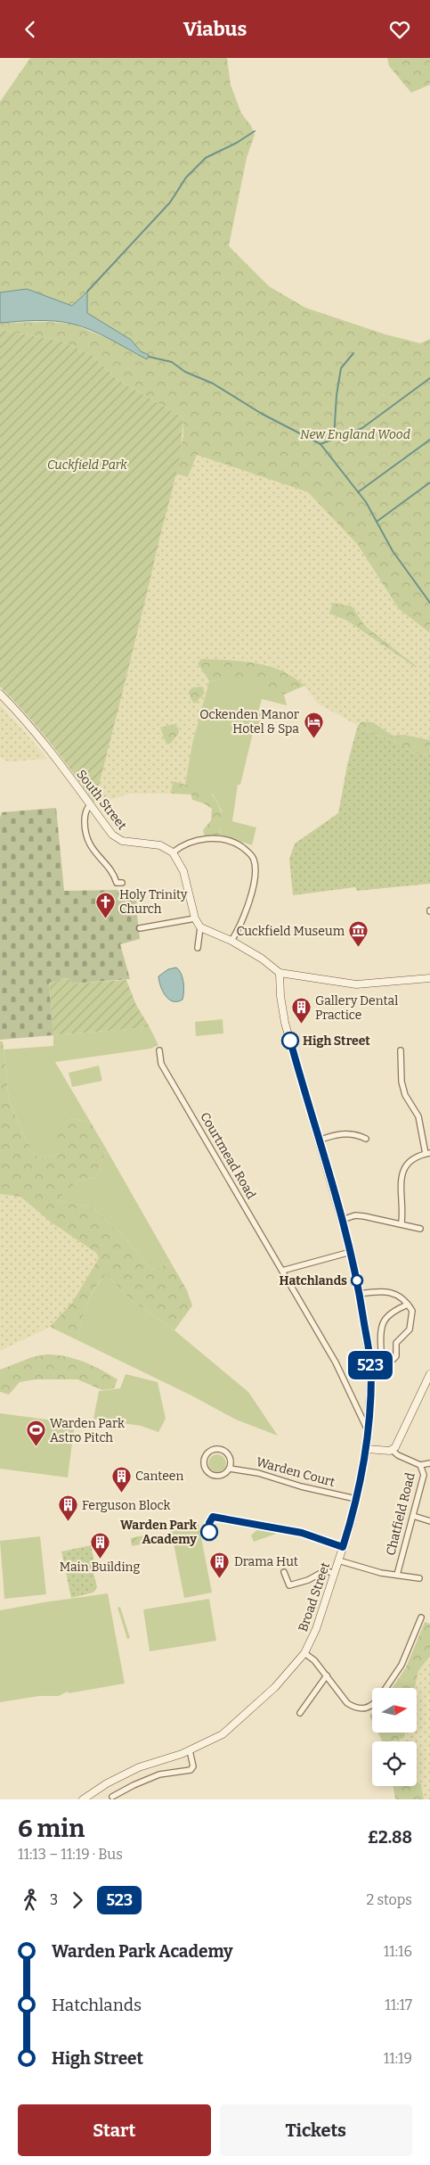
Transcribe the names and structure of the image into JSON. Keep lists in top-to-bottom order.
{
  "streets": {
    "main road": ["South Street", "Broad Street"],
    "street": ["Courtmead Road", "Warden Court", "Chatfield Road"]
  },
  "crossings": [
    ["Courtmead Road", "Broad Street"],
    ["Warden Court", "Broad Street"]
  ],
  "parks": ["New England Wood", "Cuckfield Park"],
  "places": {
    "hotel": ["Ockenden Manor Hotel & Spa"],
    "church": ["Holy Trinity Church"],
    "museum": ["Cuckfield Museum"],
    "building": [
      "Gallery Dental Practice",
      "Canteen",
      "Ferguson Block",
      "Main Building",
      "Drama Hut"
    ],
    "other": ["High Street", "Hatchlands", "Warden Park Academy"],
    "sports": ["Warden Park Astro Pitch"]
  },
  "lines": ["bus line 523"],
  "north": "right",
  "page": {
    "header": "Viabus",
    "on_map": "523",
    "heading": ["6 min", "11:13 – 11:19 · Bus", "£2.88"],
    "legs": ["3", "523", "2 stops"],
    "list": [
      {
        "name": "Warden Park Academy",
        "value": "11:16"
      },
      {
        "name": "Hatchlands",
        "value": "11:17"
      },
      {
        "name": "High Street",
        "value": "11:19"
      }
    ],
    "buttons": ["Start", "Tickets"]
  }
}
